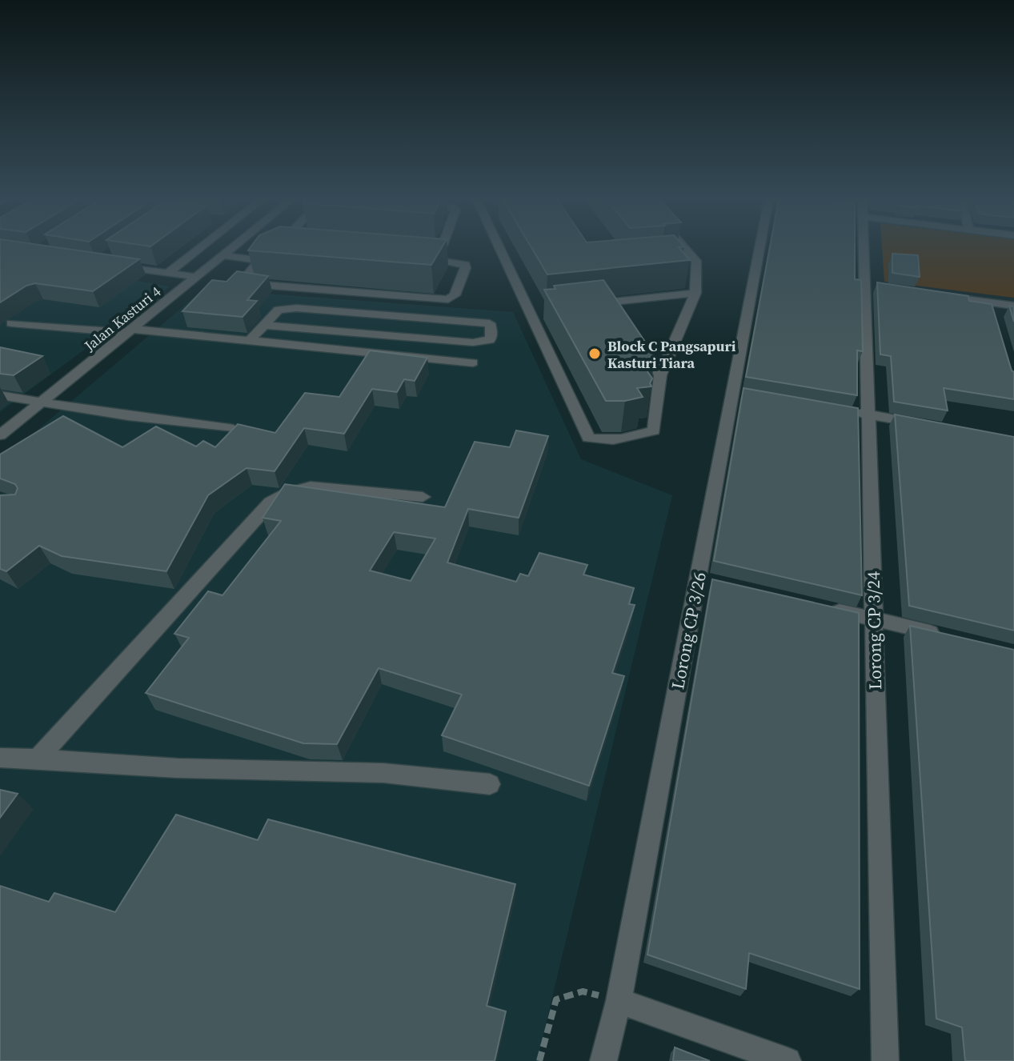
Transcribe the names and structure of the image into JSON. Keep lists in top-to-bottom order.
{
  "streets": {
    "street": ["Jalan Kasturi 4", "Lorong CP 3/26", "Lorong CP 3/24"]
  },
  "places": ["Block C Pangsapuri Kasturi Tiara"]
}
